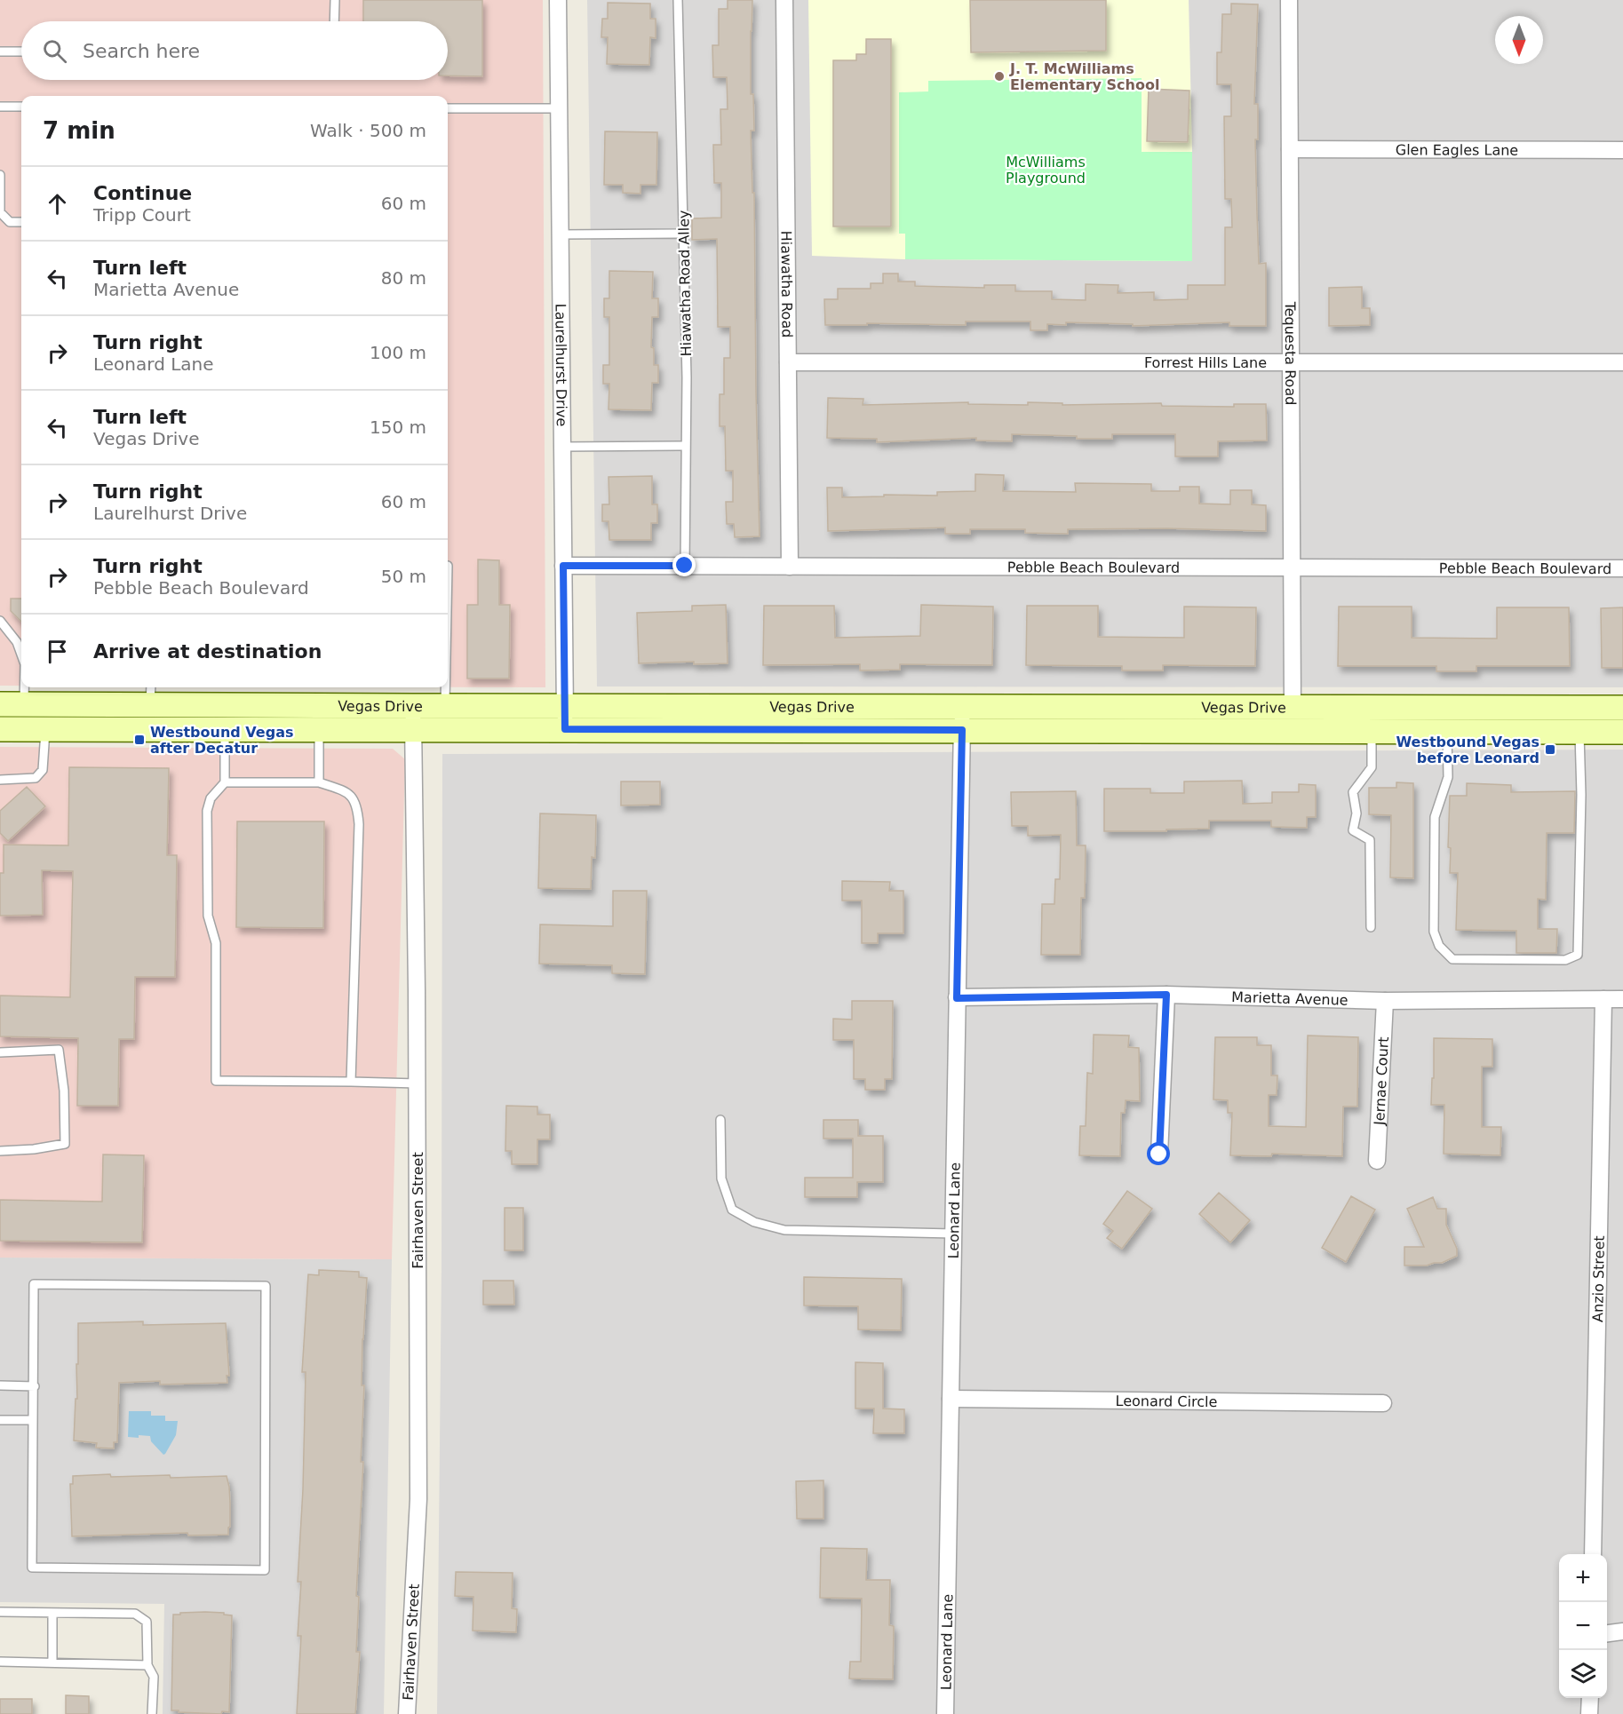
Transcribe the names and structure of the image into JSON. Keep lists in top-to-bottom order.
{
  "streets": {
    "main road": ["Vegas Drive"],
    "street": [
      "Glen Eagles Lane",
      "Hiawatha Road",
      "Tequesta Road",
      "Forrest Hills Lane",
      "Laurelhurst Drive",
      "Pebble Beach Boulevard",
      "Marietta Avenue",
      "Jernae Court",
      "Fairhaven Street",
      "Leonard Lane",
      "Anzio Street",
      "Leonard Circle"
    ],
    "lane": ["Hiawatha Road Alley"]
  },
  "crossings": [
    ["Glen Eagles Lane", "Tequesta Road"],
    ["Hiawatha Road Alley", "Pebble Beach Boulevard"],
    ["Hiawatha Road", "Forrest Hills Lane"],
    ["Hiawatha Road", "Pebble Beach Boulevard"],
    ["Tequesta Road", "Forrest Hills Lane"],
    ["Tequesta Road", "Pebble Beach Boulevard"],
    ["Tequesta Road", "Vegas Drive"],
    ["Laurelhurst Drive", "Pebble Beach Boulevard"],
    ["Laurelhurst Drive", "Vegas Drive"],
    ["Vegas Drive", "Fairhaven Street"],
    ["Vegas Drive", "Leonard Lane"],
    ["Marietta Avenue", "Jernae Court"],
    ["Marietta Avenue", "Leonard Lane"],
    ["Marietta Avenue", "Anzio Street"],
    ["Leonard Lane", "Leonard Circle"]
  ],
  "parks": ["McWilliams Playground"],
  "places": {
    "other": ["J. T. McWilliams Elementary School"],
    "transit": ["Westbound Vegas after Decatur", "Westbound Vegas before Leonard"]
  },
  "north": "bottom",
  "page": {
    "search": "Search here",
    "heading": ["7 min", "Walk · 500 m"],
    "list": [
      ["Continue", "Tripp Court", "60 m"],
      ["Turn left", "Marietta Avenue", "80 m"],
      ["Turn right", "Leonard Lane", "100 m"],
      ["Turn left", "Vegas Drive", "150 m"],
      ["Turn right", "Laurelhurst Drive", "60 m"],
      ["Turn right", "Pebble Beach Boulevard", "50 m"],
      "Arrive at destination"
    ],
    "map_buttons": ["+", "−"]
  }
}
